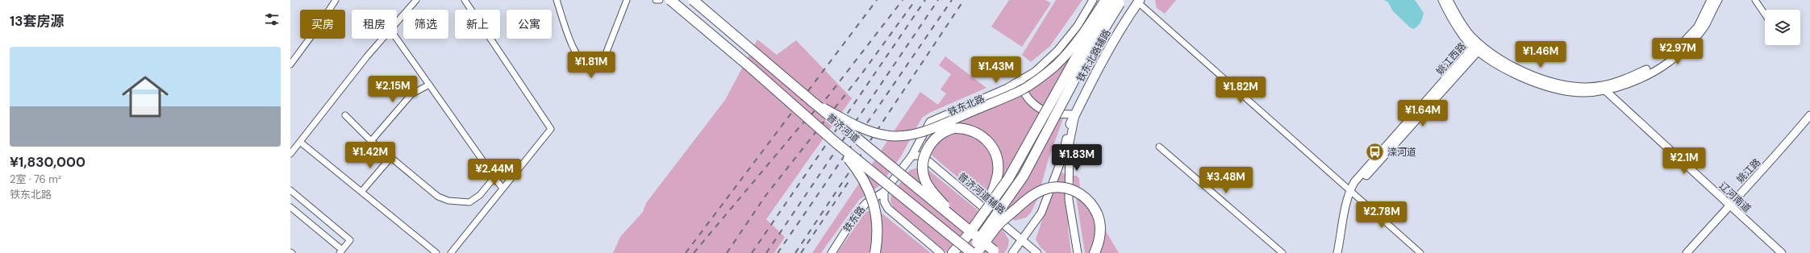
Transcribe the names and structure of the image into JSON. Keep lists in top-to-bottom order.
{
  "streets": {
    "highway": ["普济河道"],
    "main road": ["铁东北路辅路"],
    "street": [
      "姚江西路",
      "铁东北路",
      "姚江路",
      "普济河道辅路",
      "辽河南道",
      "铁东路"
    ]
  },
  "crossings": [
    ["铁东北路", "普济河道辅路"],
    ["铁东北路", "铁东路"],
    ["姚江路", "辽河南道"]
  ],
  "places": {
    "bus stop": ["滦河道"]
  },
  "page": {
    "heading": "13套房源",
    "chip": [
      "买房",
      "租房",
      "筛选",
      "新上",
      "公寓"
    ],
    "price": [
      "¥2.97M",
      "¥1.46M",
      "¥1.81M",
      "¥1.43M",
      "¥2.15M",
      "¥1.82M",
      "¥1.64M",
      "¥1.42M",
      "¥1.83M",
      "¥2.1M",
      "¥2.44M",
      "¥3.48M",
      "¥2.78M"
    ],
    "list": [
      {
        "name": "¥1,830,000",
        "note": "2室 · 76 m² · 铁东北路"
      }
    ]
  }
}
